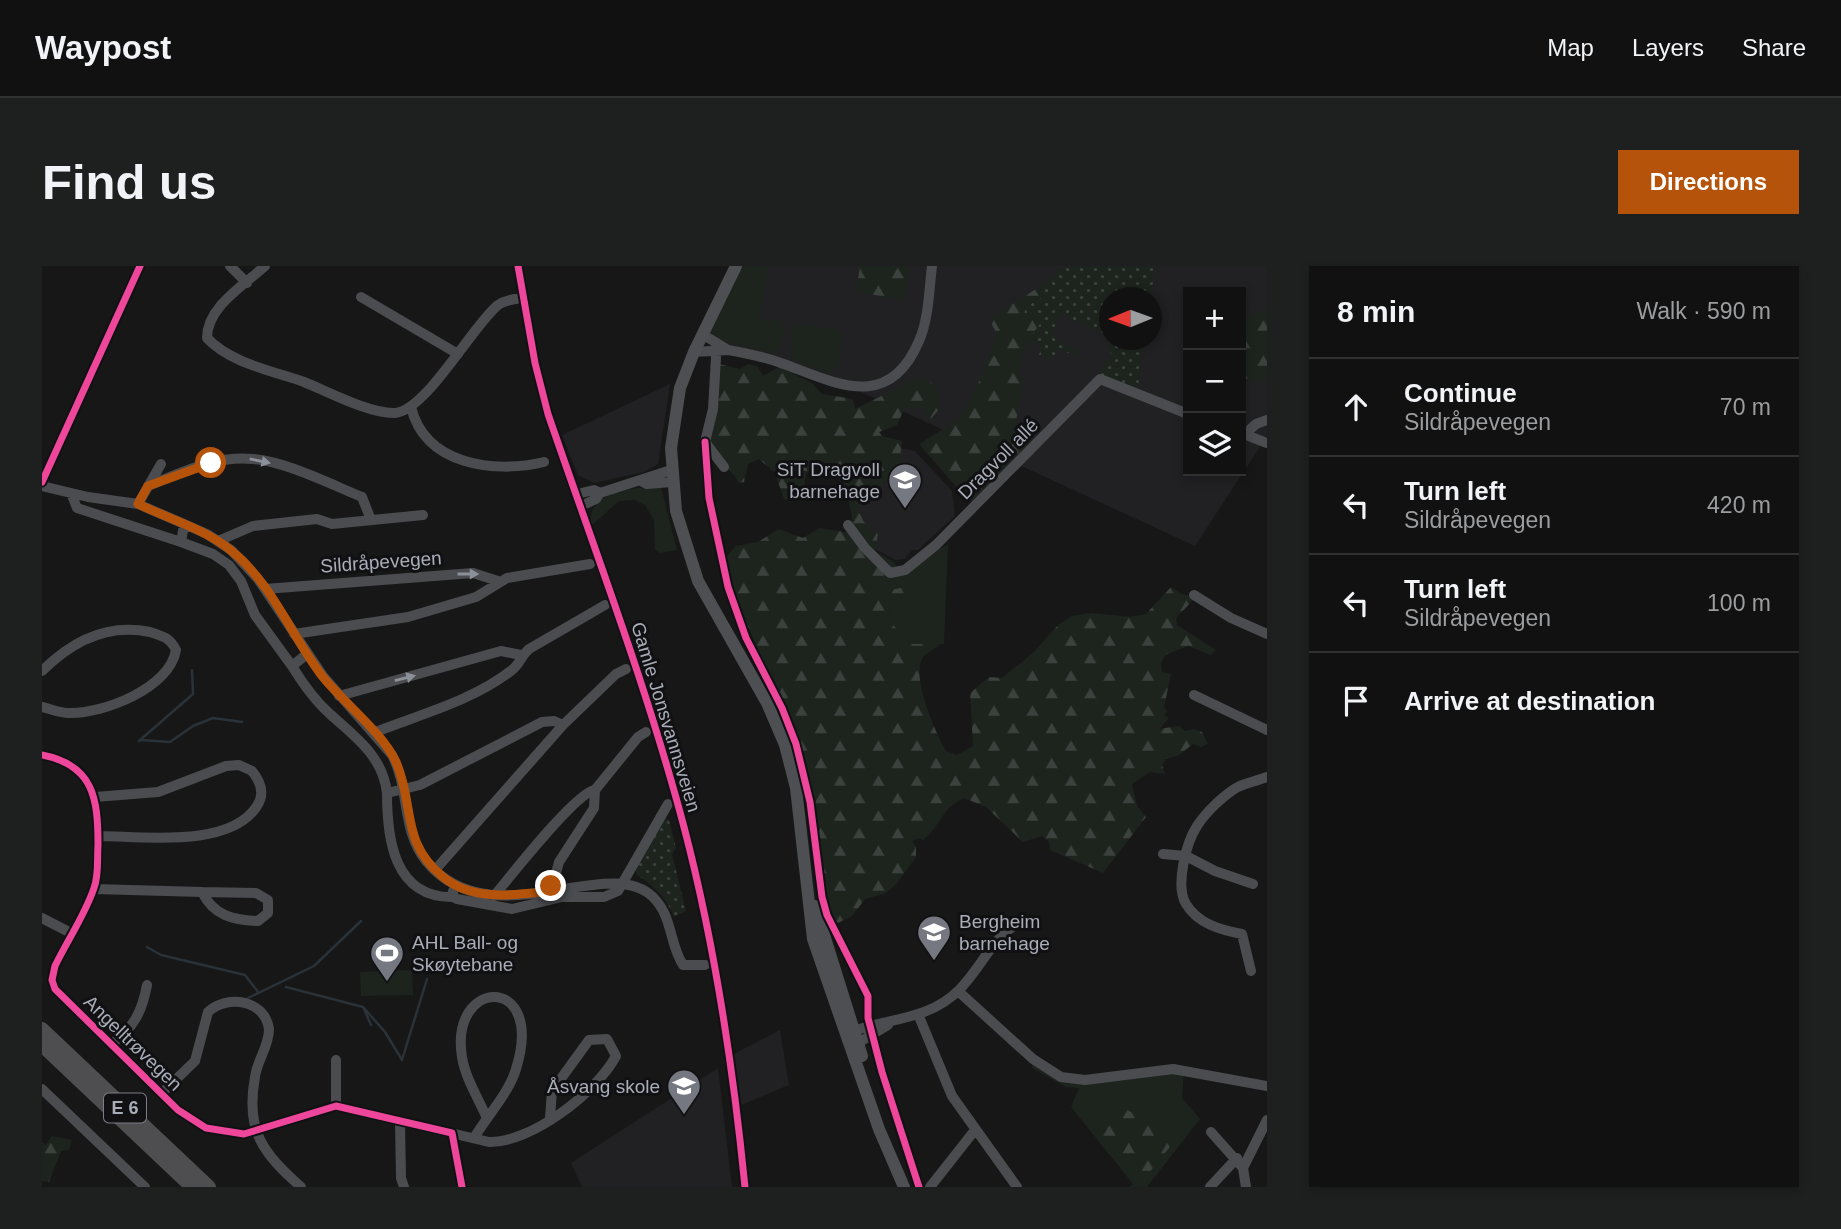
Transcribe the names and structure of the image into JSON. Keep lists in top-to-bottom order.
{
  "streets": {
    "highway": ["E 6"],
    "street": [
      "Dragvoll allé",
      "Sildråpevegen",
      "Gamle Jonsvannsveien",
      "Angelltrøvegen"
    ]
  },
  "places": {
    "school or university": ["SiT Dragvoll barnehage", "Bergheim barnehage", "Åsvang skole"],
    "sports": ["AHL Ball- og Skøytebane"]
  },
  "north": "left",
  "page": {
    "header": "Waypost",
    "nav": ["Map", "Layers", "Share"],
    "buttons": "Directions",
    "title": "Find us",
    "heading": ["8 min", "Walk · 590 m"],
    "map_buttons": ["+", "−"],
    "list": [
      ["Continue", "Sildråpevegen", "70 m"],
      ["Turn left", "Sildråpevegen", "420 m"],
      ["Turn left", "Sildråpevegen", "100 m"],
      "Arrive at destination"
    ]
  }
}
